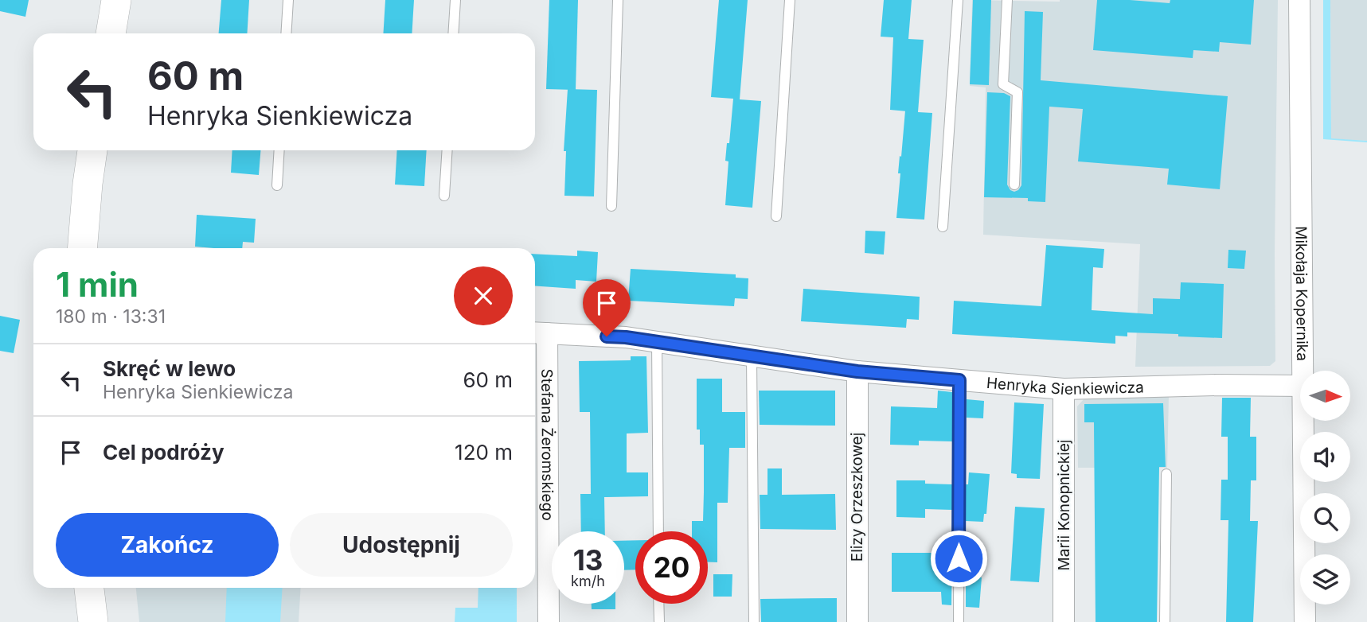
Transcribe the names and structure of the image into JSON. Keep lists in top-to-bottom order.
{
  "streets": {
    "street": [
      "Mikołaja Kopernika",
      "Henryka Sienkiewicza",
      "Stefana Żeromskiego",
      "Elizy Orzeszkowej",
      "Marii Konopnickiej"
    ]
  },
  "crossings": [
    ["Henryka Sienkiewicza", "Stefana Żeromskiego"],
    ["Henryka Sienkiewicza", "Elizy Orzeszkowej"],
    ["Henryka Sienkiewicza", "Marii Konopnickiej"]
  ],
  "north": "right",
  "page": {
    "turn": ["60 m", "Henryka Sienkiewicza"],
    "heading": ["1 min", "180 m · 13:31"],
    "list": [
      {
        "name": "Skręć w lewo",
        "note": "Henryka Sienkiewicza",
        "value": "60 m"
      },
      {
        "name": "Cel podróży",
        "value": "120 m"
      }
    ],
    "buttons": ["Zakończ", "Udostępnij"],
    "speed": "13 km/h",
    "limit": "20"
  }
}
